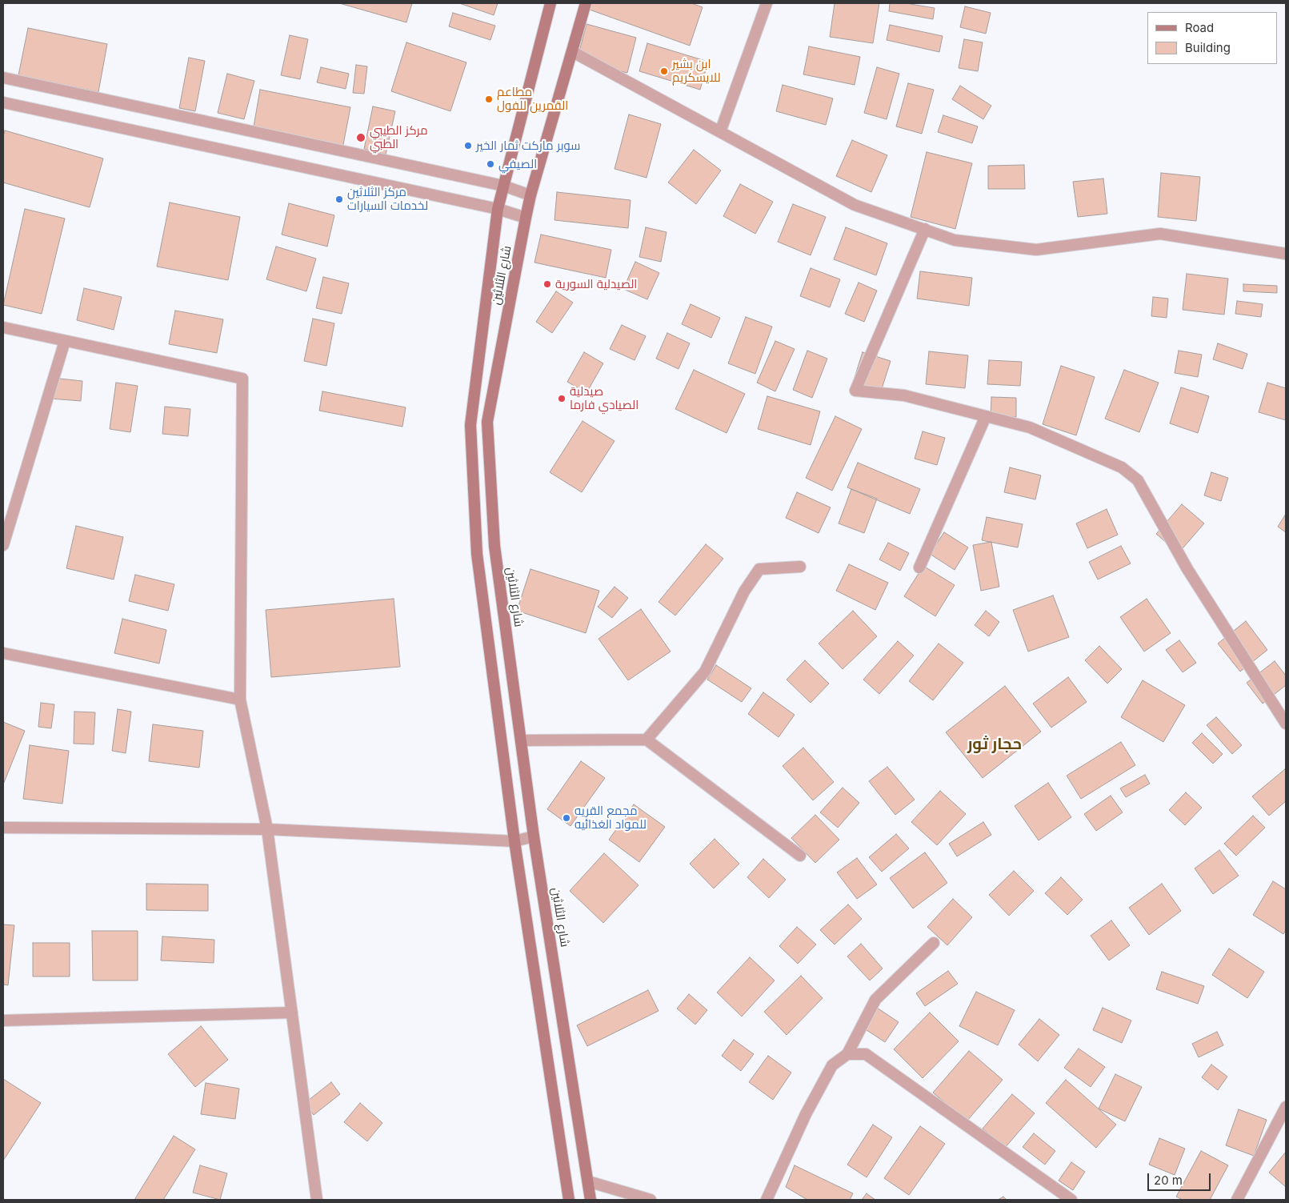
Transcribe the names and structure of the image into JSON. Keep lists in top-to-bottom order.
{
  "streets": {
    "main road": ["شارع الثلاثين"]
  },
  "districts": ["حجار ثور"],
  "places": [
    "ابن بشير للايسكريم",
    "مطاعم القمرين للفول",
    "مركز الطيبي الطبي",
    "سوبر ماركت ثمار الخير",
    "الصيفي",
    "مركز الثلاثين لخدمات السيارات",
    "الصيدلية السورية",
    "صيدلية الصيادي فارما",
    "مجمع القريه للمواد الغذائيه"
  ],
  "legend": ["Road", "Building"],
  "scale_bar": "20 m"
}
